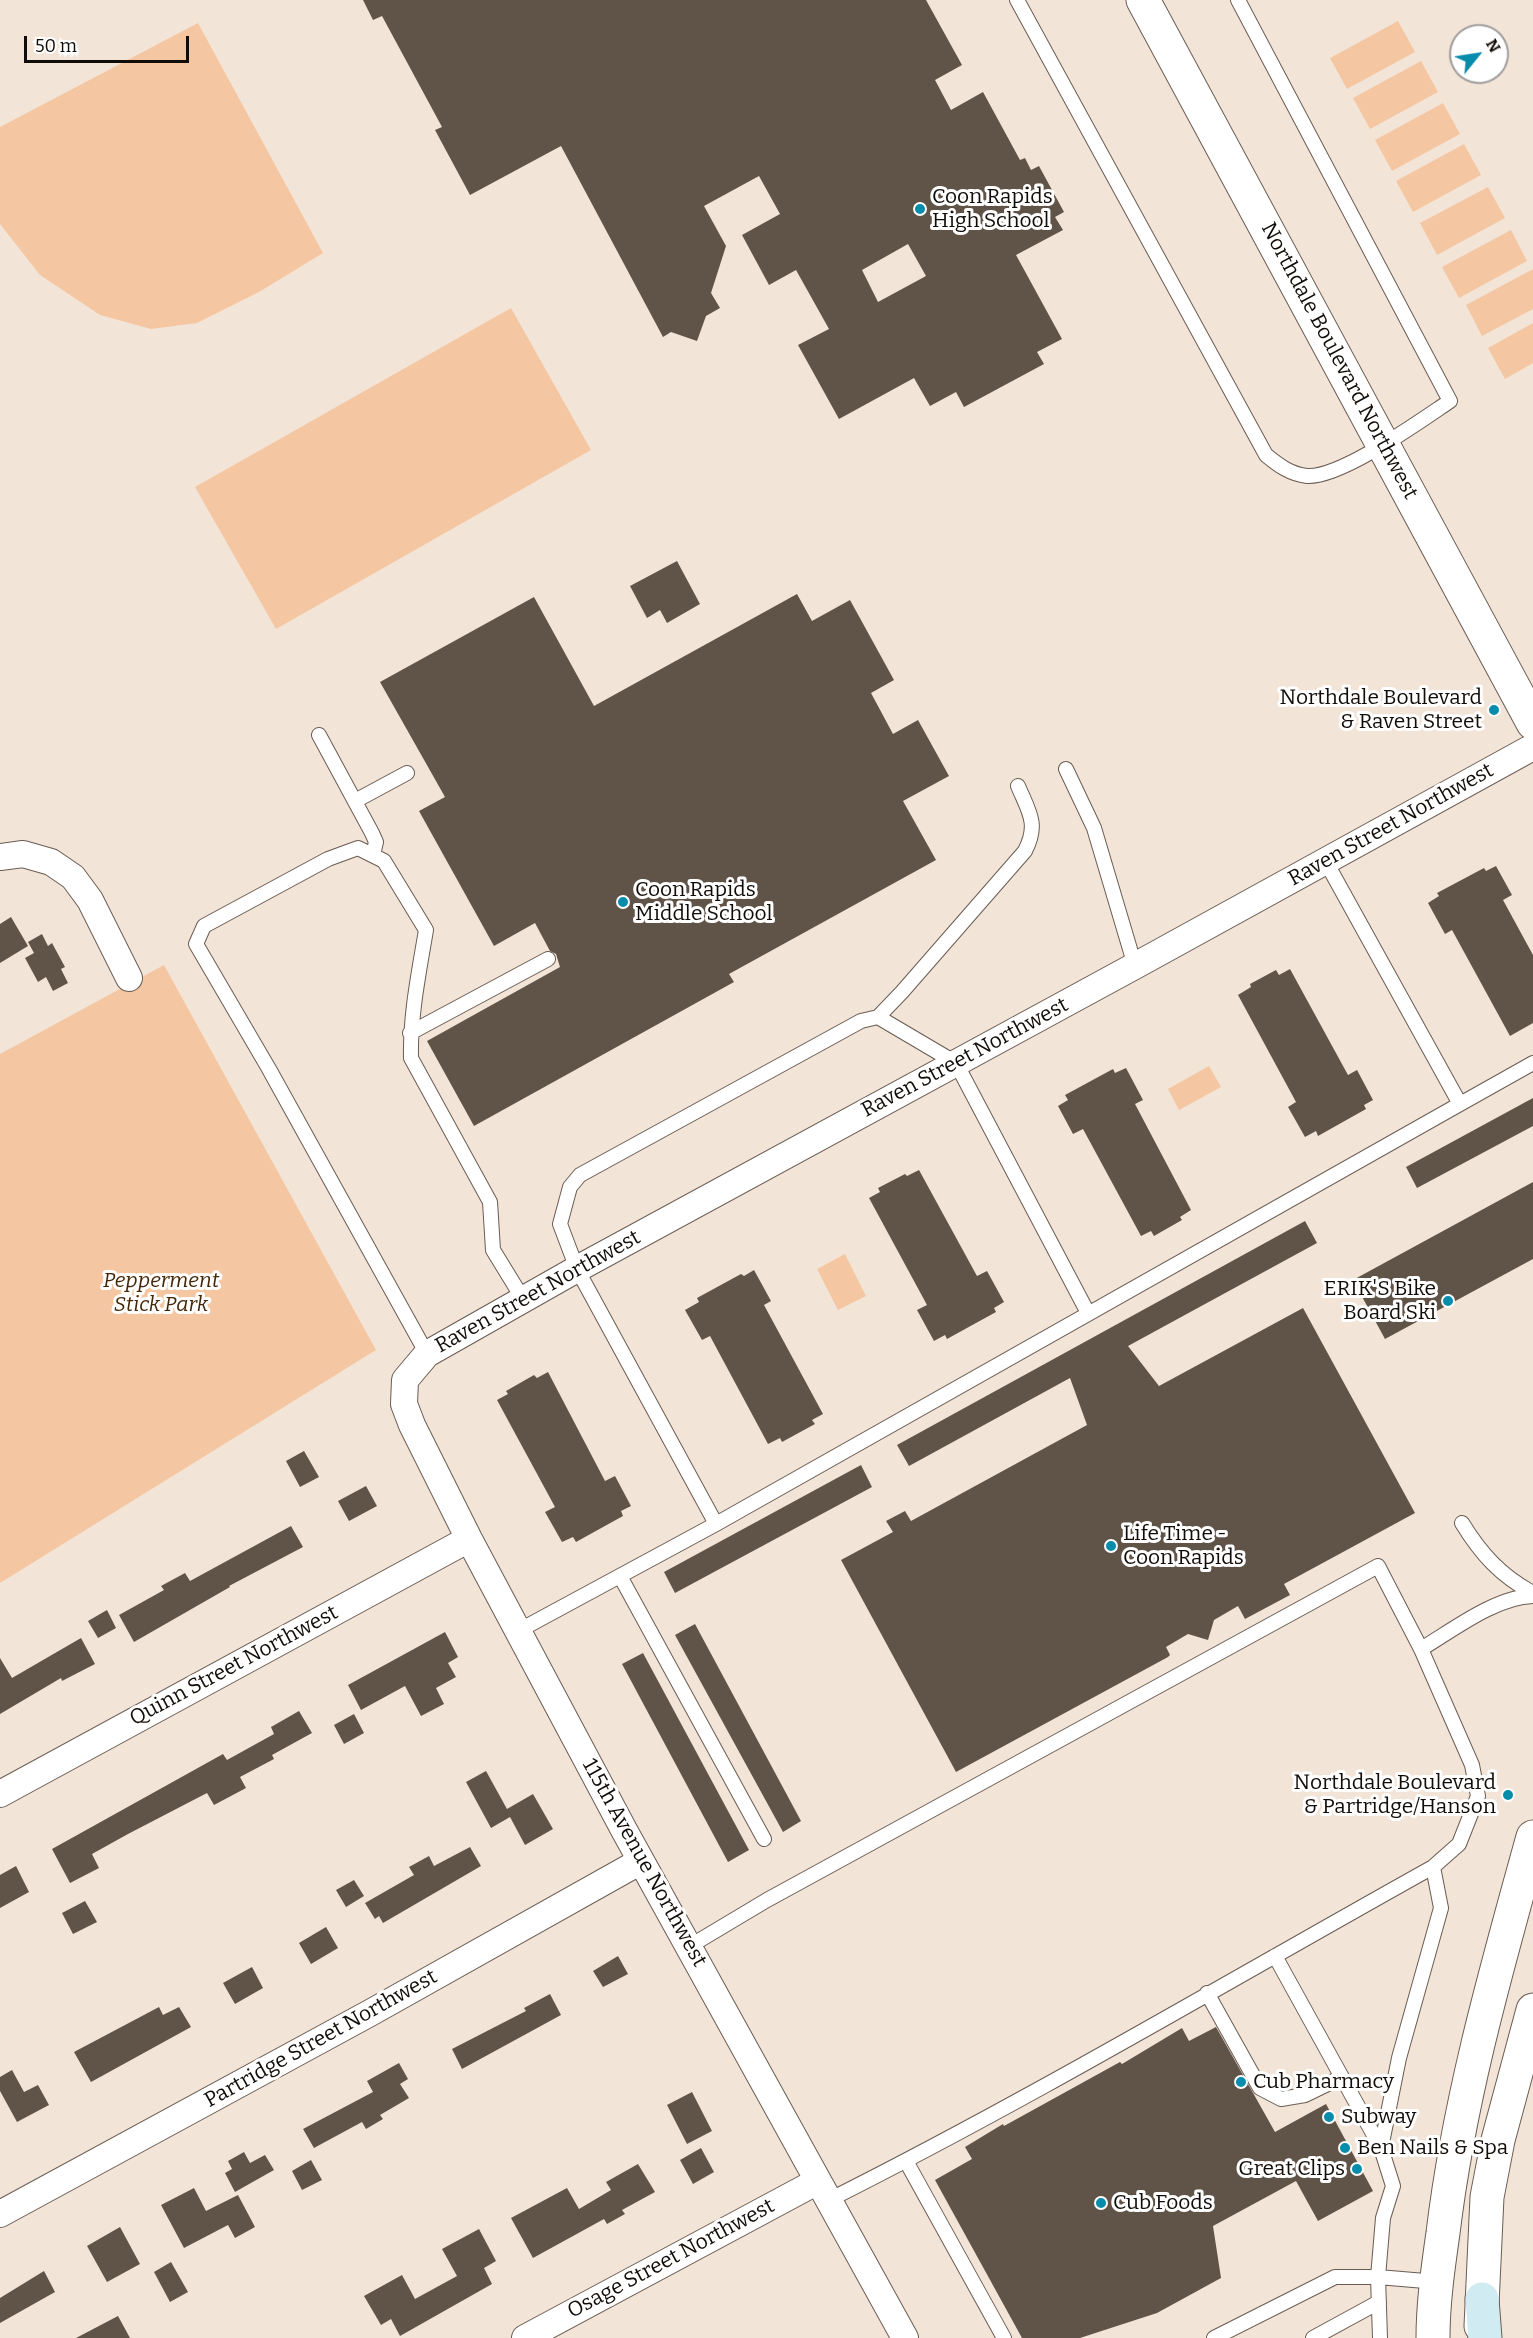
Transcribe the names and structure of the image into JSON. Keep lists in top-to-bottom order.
{
  "streets": {
    "street": [
      "Northdale Boulevard Northwest",
      "Raven Street Northwest",
      "Quinn Street Northwest",
      "115th Avenue Northwest",
      "Partridge Street Northwest",
      "Osage Street Northwest"
    ]
  },
  "crossings": [
    ["Raven Street Northwest", "115th Avenue Northwest"],
    ["Quinn Street Northwest", "115th Avenue Northwest"],
    ["115th Avenue Northwest", "Partridge Street Northwest"],
    ["115th Avenue Northwest", "Osage Street Northwest"]
  ],
  "parks": ["Pepperment Stick Park"],
  "places": [
    "Coon Rapids High School",
    "Northdale Boulevard & Raven Street",
    "Coon Rapids Middle School",
    "ERIK'S Bike Board Ski",
    "Life Time - Coon Rapids",
    "Northdale Boulevard & Partridge/Hanson",
    "Cub Pharmacy",
    "Subway",
    "Ben Nails & Spa",
    "Great Clips",
    "Cub Foods"
  ],
  "scale_bar": "50 m",
  "north": "top right"
}
